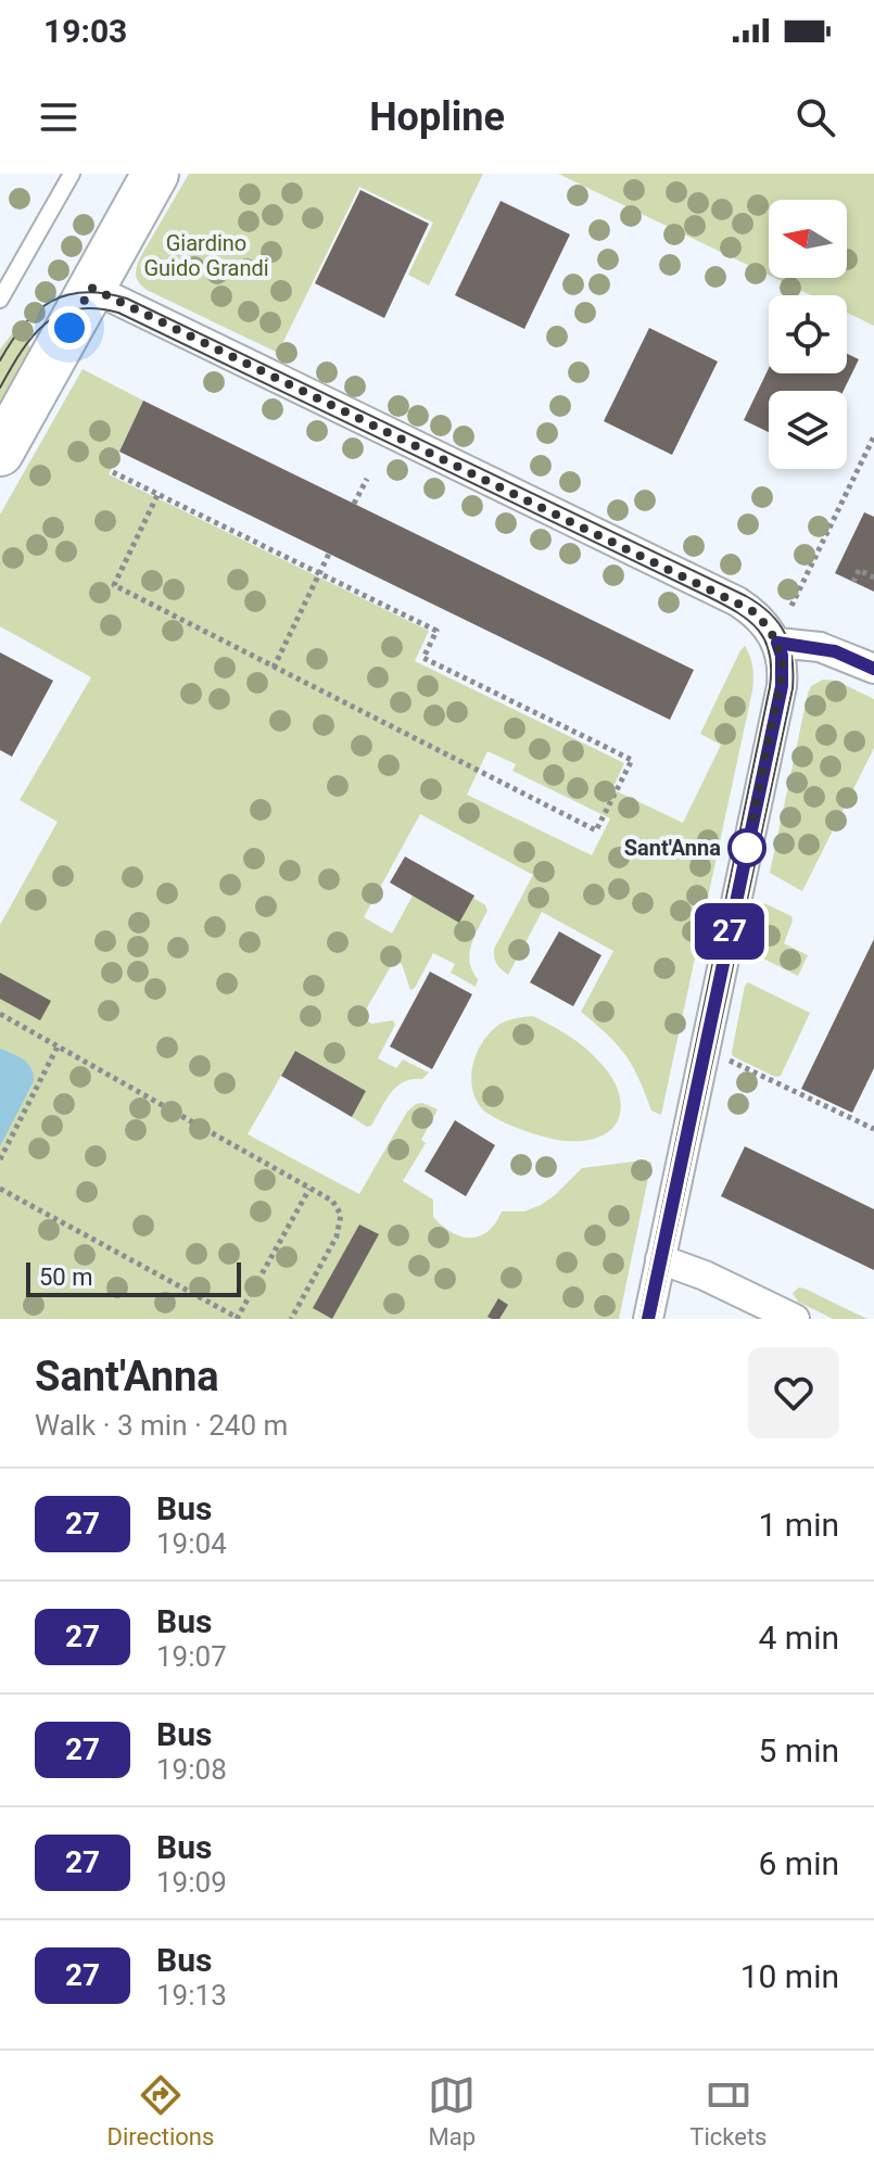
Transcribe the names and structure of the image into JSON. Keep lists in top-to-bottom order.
{
  "parks": ["Giardino Guido Grandi"],
  "places": ["Sant'Anna"],
  "lines": ["bus line 27"],
  "scale_bar": "50 m",
  "north": "left",
  "page": {
    "status": "19:03",
    "header": "Hopline",
    "on_map": "27",
    "scale": "50 m",
    "heading": ["Sant'Anna", "Walk · 3 min · 240 m"],
    "list": [
      {
        "mark": "27",
        "name": "Bus",
        "note": "19:04",
        "value": "1 min"
      },
      {
        "mark": "27",
        "name": "Bus",
        "note": "19:07",
        "value": "4 min"
      },
      {
        "mark": "27",
        "name": "Bus",
        "note": "19:08",
        "value": "5 min"
      },
      {
        "mark": "27",
        "name": "Bus",
        "note": "19:09",
        "value": "6 min"
      },
      {
        "mark": "27",
        "name": "Bus",
        "note": "19:13",
        "value": "10 min"
      }
    ],
    "tabs": ["Directions", "Map", "Tickets"]
  }
}
